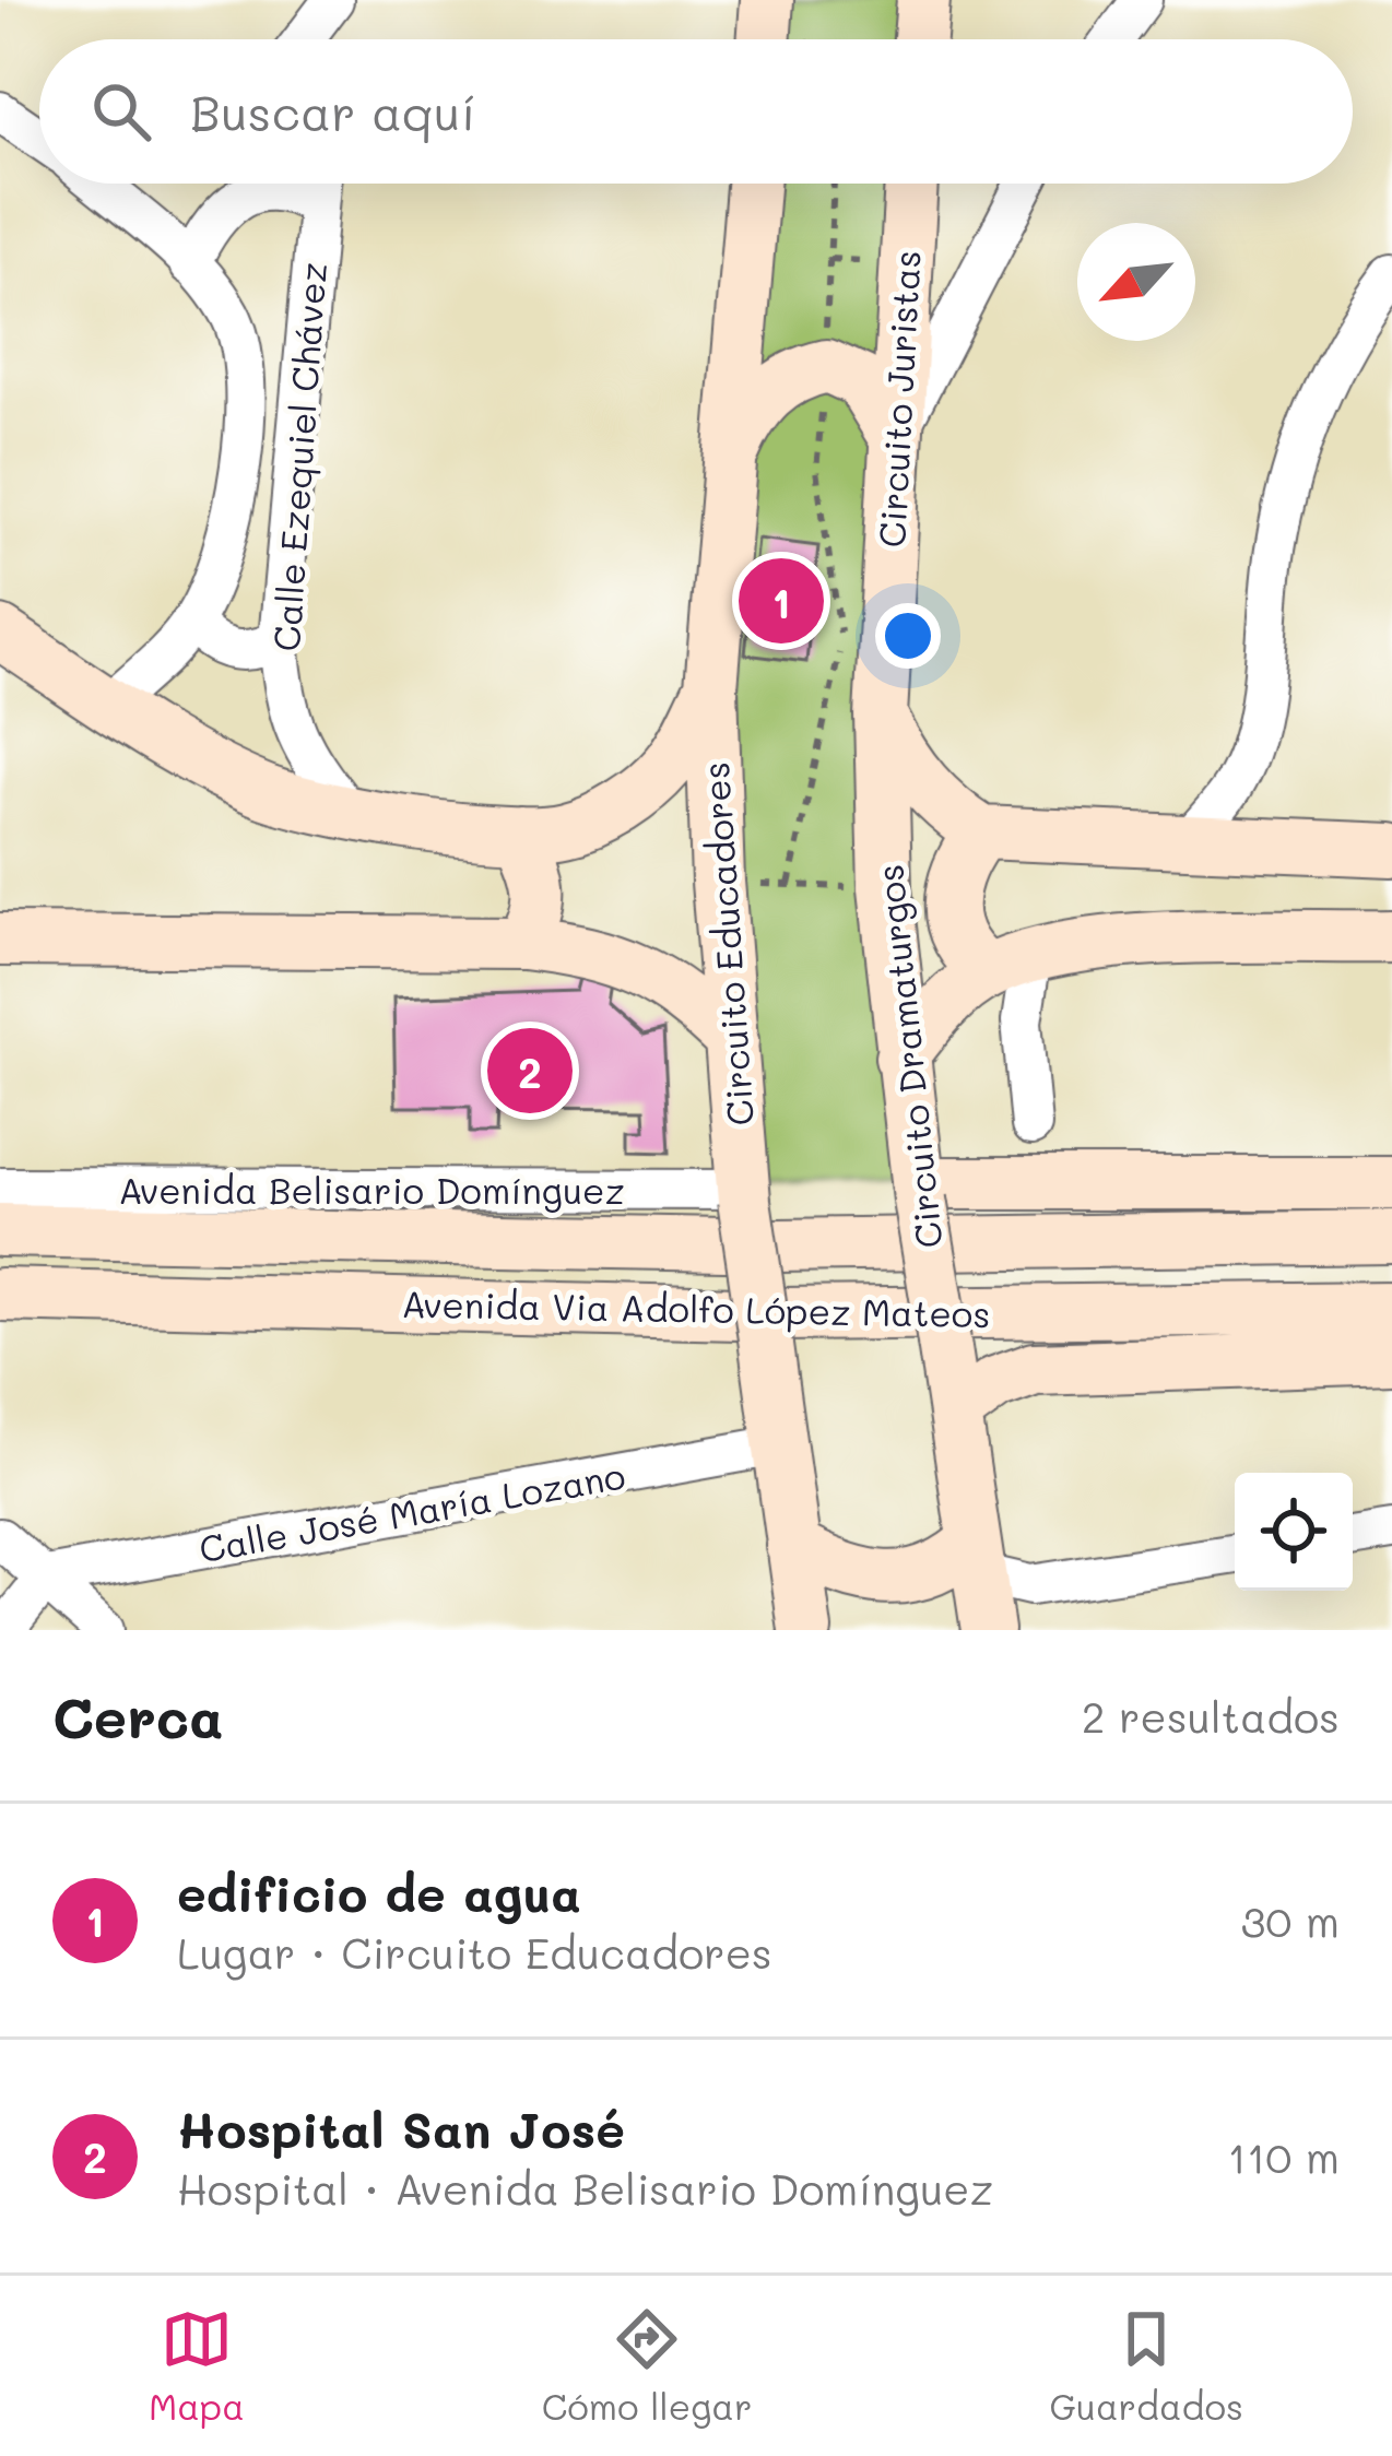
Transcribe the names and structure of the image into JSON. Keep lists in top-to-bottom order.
{
  "streets": {
    "main road": [
      "Circuito Juristas",
      "Circuito Educadores",
      "Circuito Dramaturgos",
      "Avenida Via Adolfo López Mateos"
    ],
    "street": ["Calle Ezequiel Chávez", "Avenida Belisario Domínguez", "Calle José María Lozano"]
  },
  "crossings": [
    ["Circuito Juristas", "Circuito Dramaturgos"],
    ["Calle Ezequiel Chávez", "Circuito Educadores"],
    ["Circuito Educadores", "Avenida Belisario Domínguez"],
    ["Circuito Educadores", "Calle José María Lozano"]
  ],
  "north": "bottom left",
  "page": {
    "search": "Buscar aquí",
    "pins": ["1", "2"],
    "heading": ["Cerca", "2 resultados"],
    "list": [
      {
        "mark": "1",
        "name": "edificio de agua",
        "note": "Lugar · Circuito Educadores",
        "value": "30 m"
      },
      {
        "mark": "2",
        "name": "Hospital San José",
        "note": "Hospital · Avenida Belisario Domínguez",
        "value": "110 m"
      }
    ],
    "nav": ["Mapa", "Cómo llegar", "Guardados"]
  }
}
